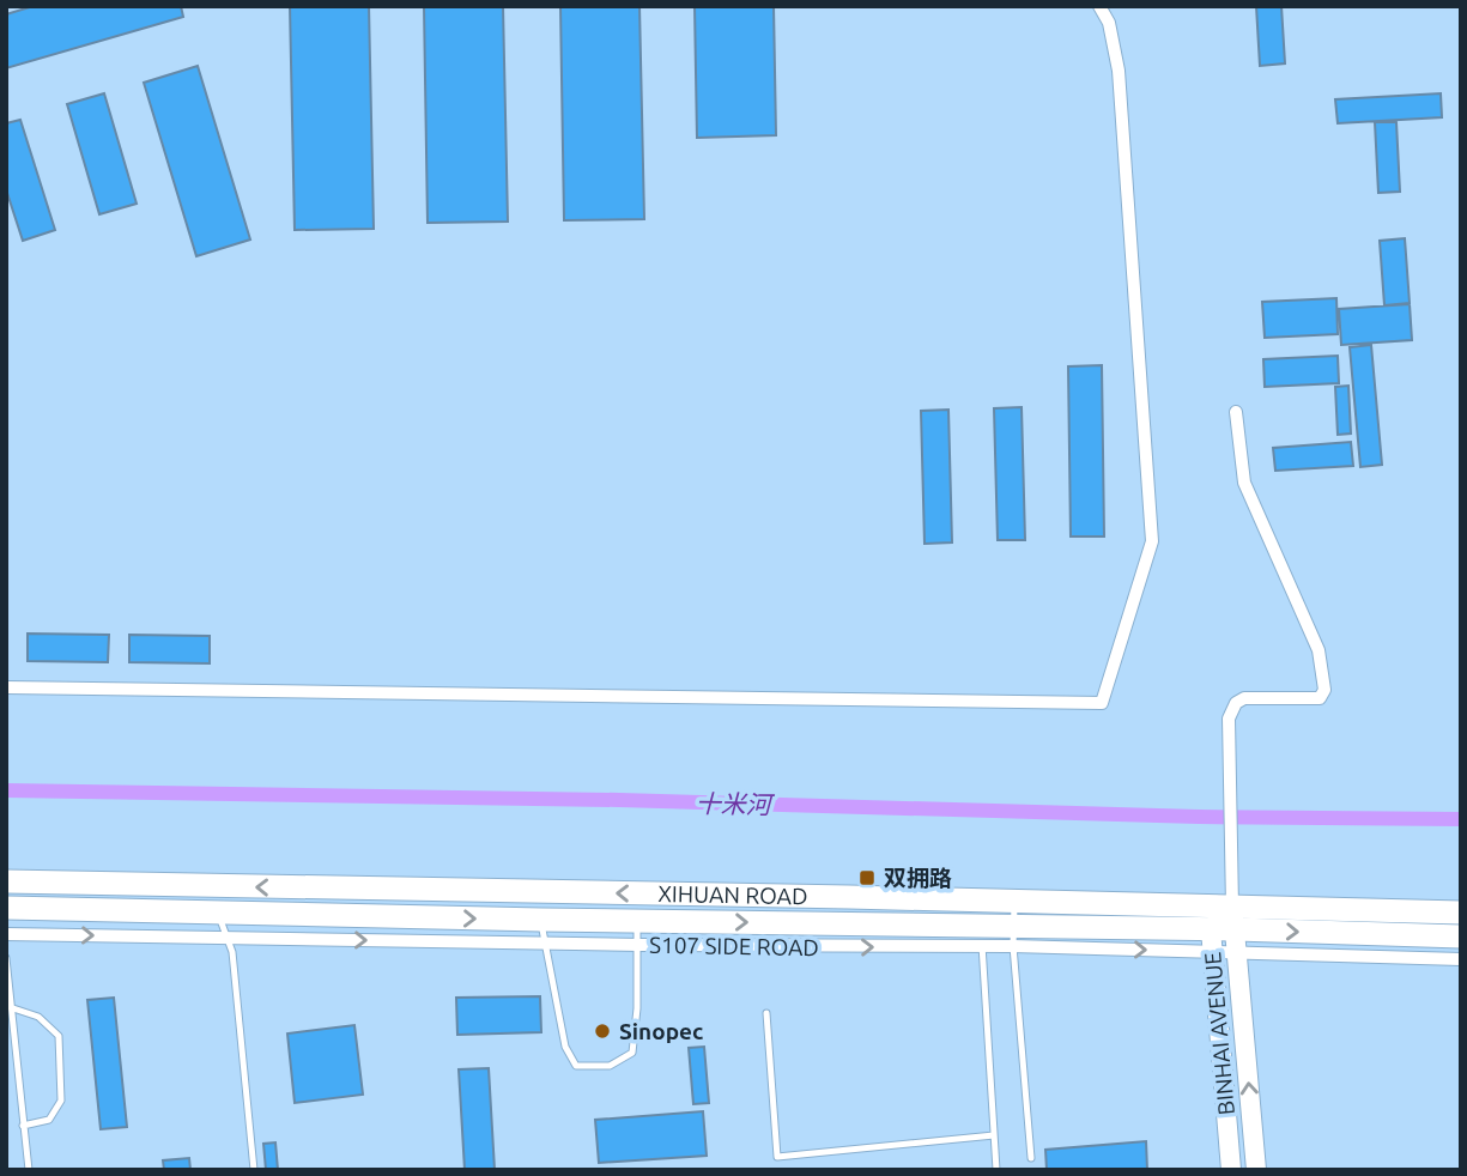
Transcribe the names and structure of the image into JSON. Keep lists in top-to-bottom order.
{
  "streets": {
    "highway": ["XIHUAN ROAD"],
    "main road": ["BINHAI AVENUE"],
    "street": ["S107 SIDE ROAD"]
  },
  "crossings": [
    ["XIHUAN ROAD", "S107 SIDE ROAD"],
    ["XIHUAN ROAD", "BINHAI AVENUE"]
  ],
  "one_way": ["S107 SIDE ROAD"],
  "water": ["十米河"],
  "places": {
    "transit": ["双拥路"],
    "other": ["Sinopec"]
  }
}
